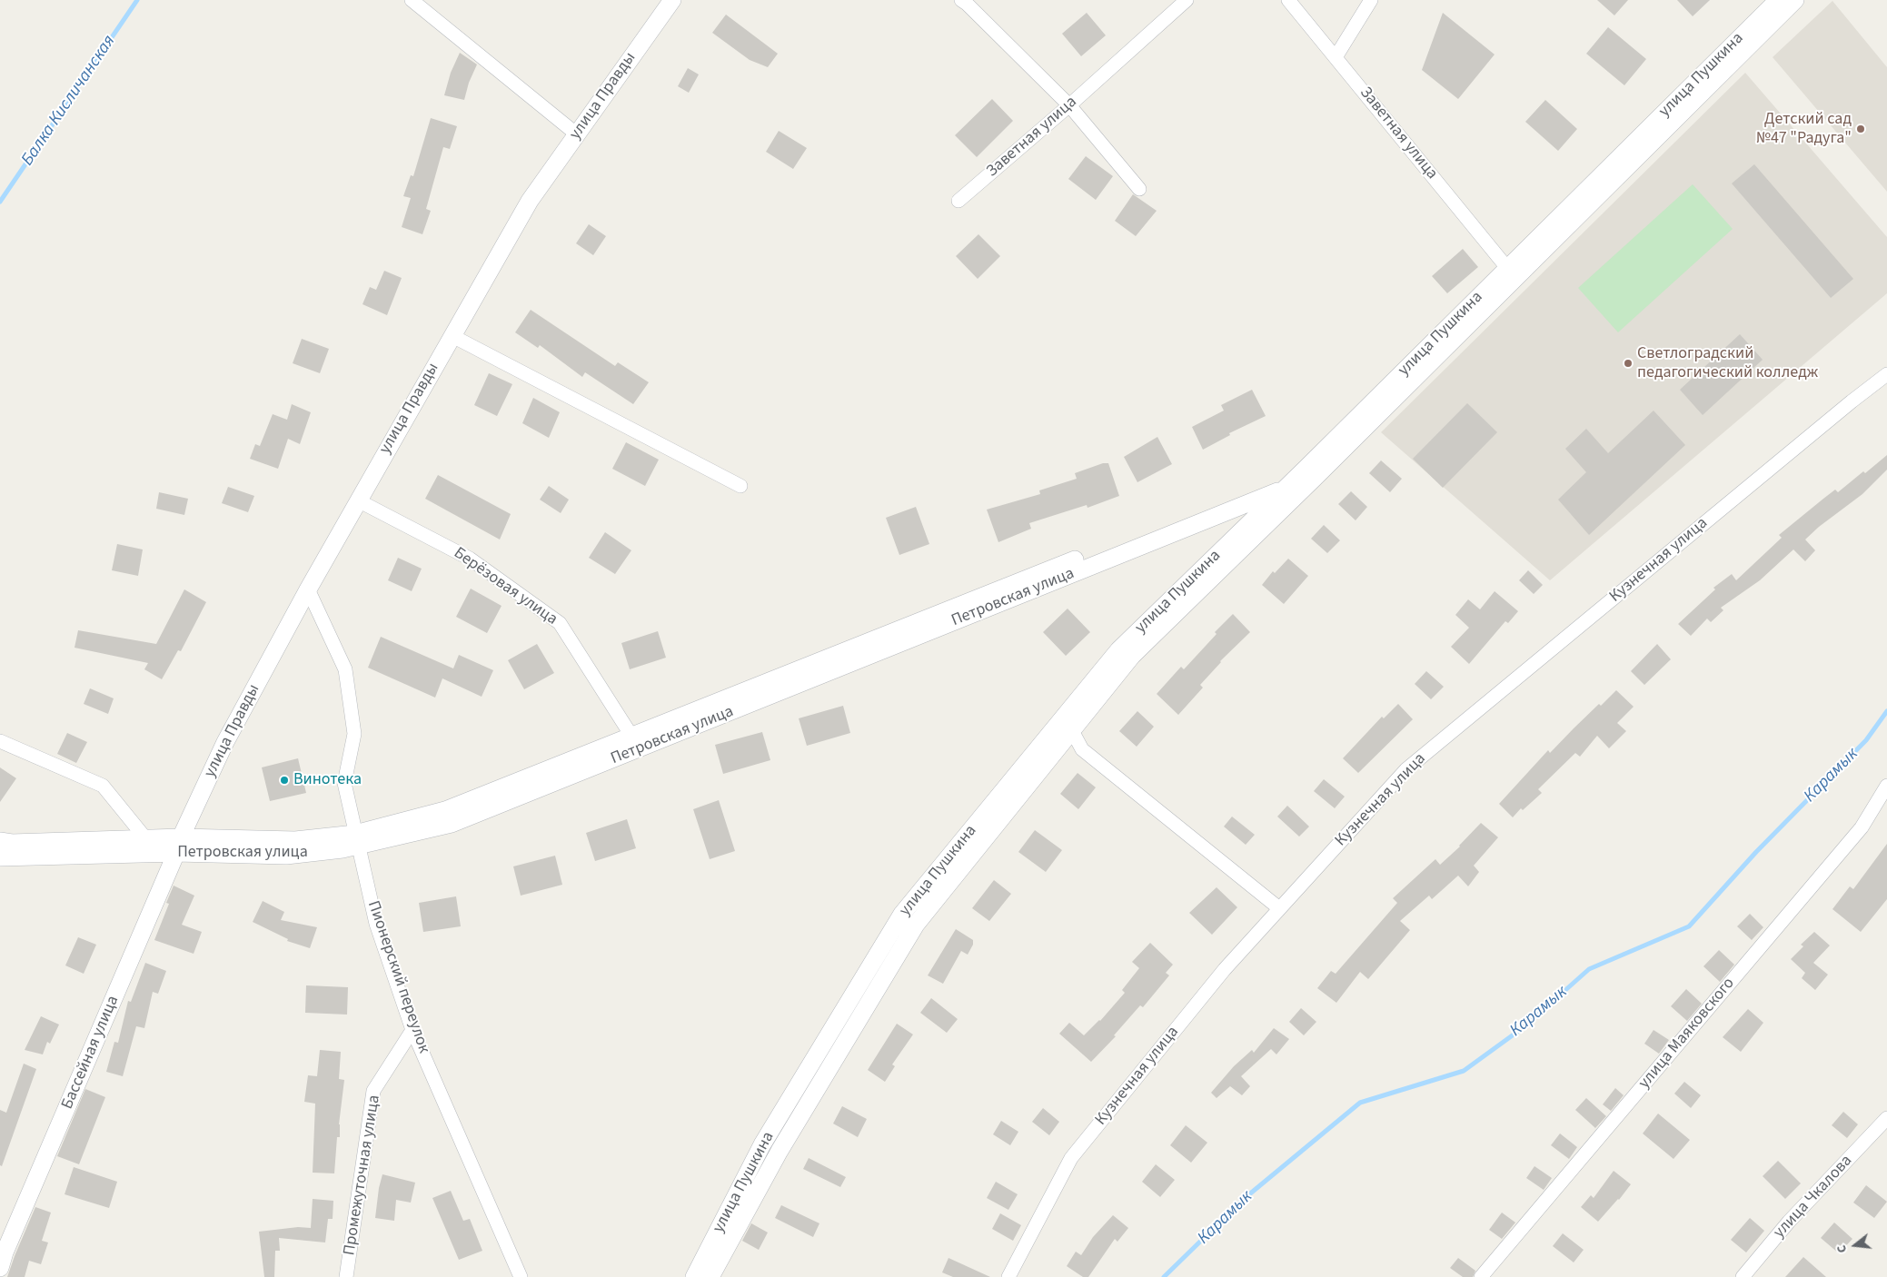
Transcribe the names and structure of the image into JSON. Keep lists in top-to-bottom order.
{
  "streets": {
    "street": [
      "улица Пушкина",
      "улица Правды",
      "Заветная улица",
      "Кузнечная улица",
      "Берёзовая улица",
      "Петровская улица",
      "Пионерский переулок",
      "улица Маяковского",
      "Бассейная улица",
      "Промежуточная улица",
      "улица Чкалова"
    ]
  },
  "crossings": [
    ["улица Пушкина", "Заветная улица"],
    ["улица Пушкина", "Петровская улица"],
    ["улица Правды", "Берёзовая улица"],
    ["улица Правды", "Петровская улица"],
    ["улица Правды", "Пионерский переулок"],
    ["улица Правды", "Бассейная улица"],
    ["Петровская улица", "Пионерский переулок"],
    ["Петровская улица", "Бассейная улица"],
    ["Пионерский переулок", "Промежуточная улица"]
  ],
  "water": ["Балка Кисличанская", "Карамык"],
  "places": ["Детский сад №47 \"Радуга\"", "Светлоградский педагогический колледж", "Винотека"],
  "north": "left"
}
